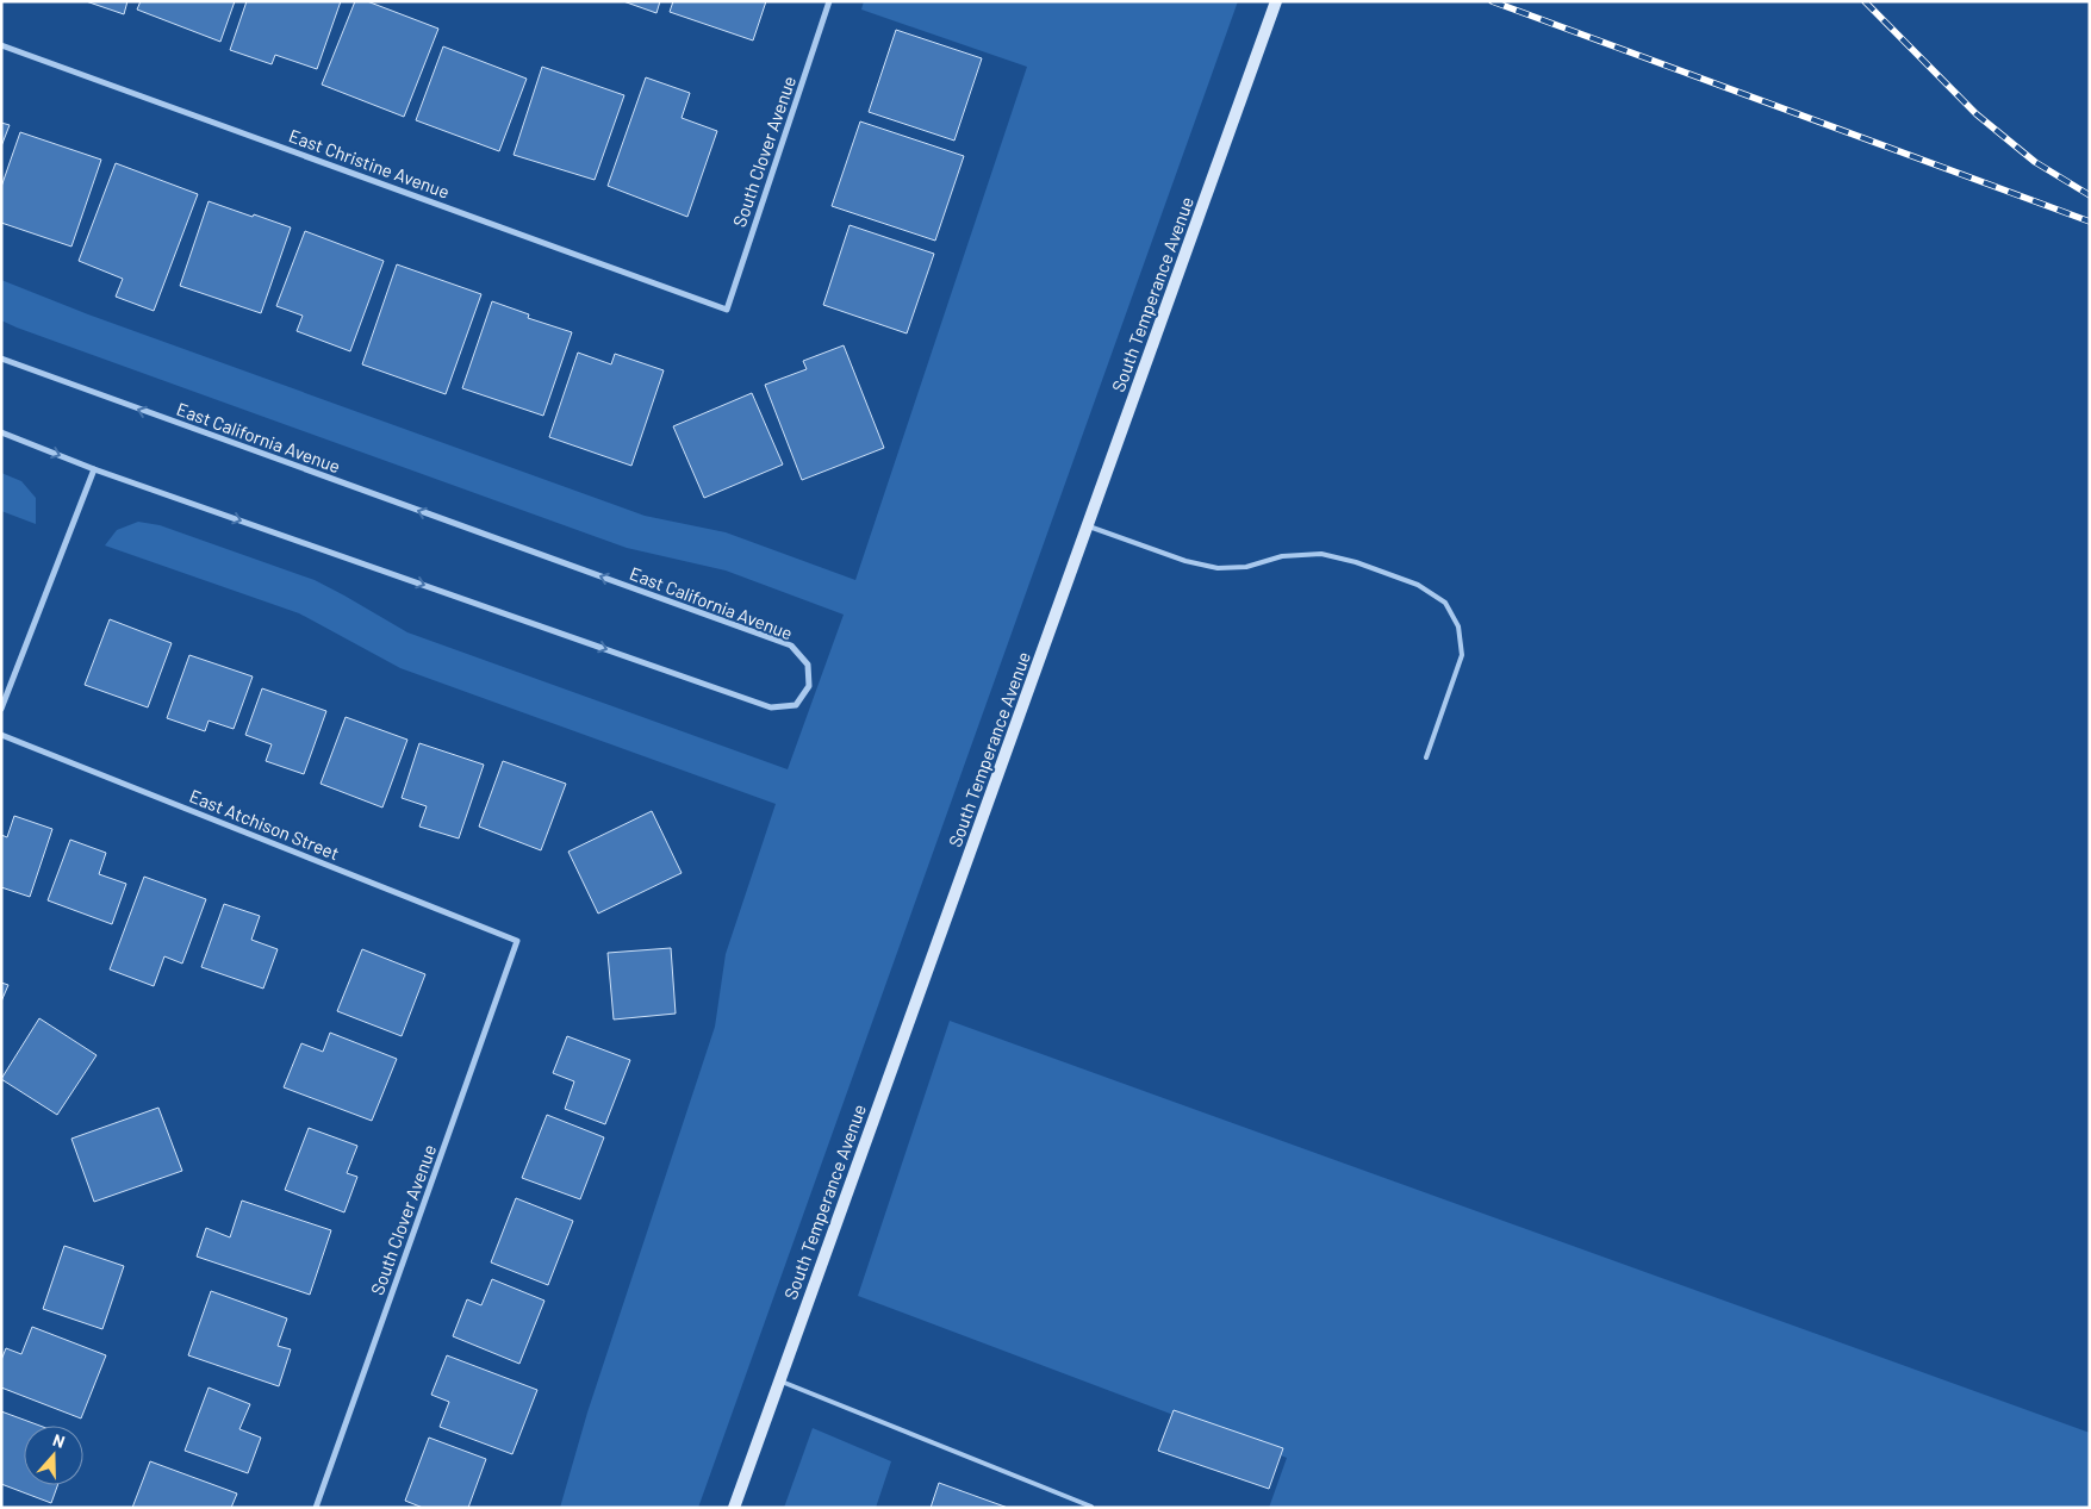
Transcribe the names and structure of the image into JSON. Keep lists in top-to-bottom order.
{
  "streets": {
    "main road": ["South Temperance Avenue"],
    "street": [
      "South Clover Avenue",
      "East Christine Avenue",
      "East California Avenue",
      "East Atchison Street"
    ]
  },
  "crossings": [
    ["South Clover Avenue", "East Christine Avenue"],
    ["South Clover Avenue", "East Atchison Street"]
  ],
  "north": "top"
}
